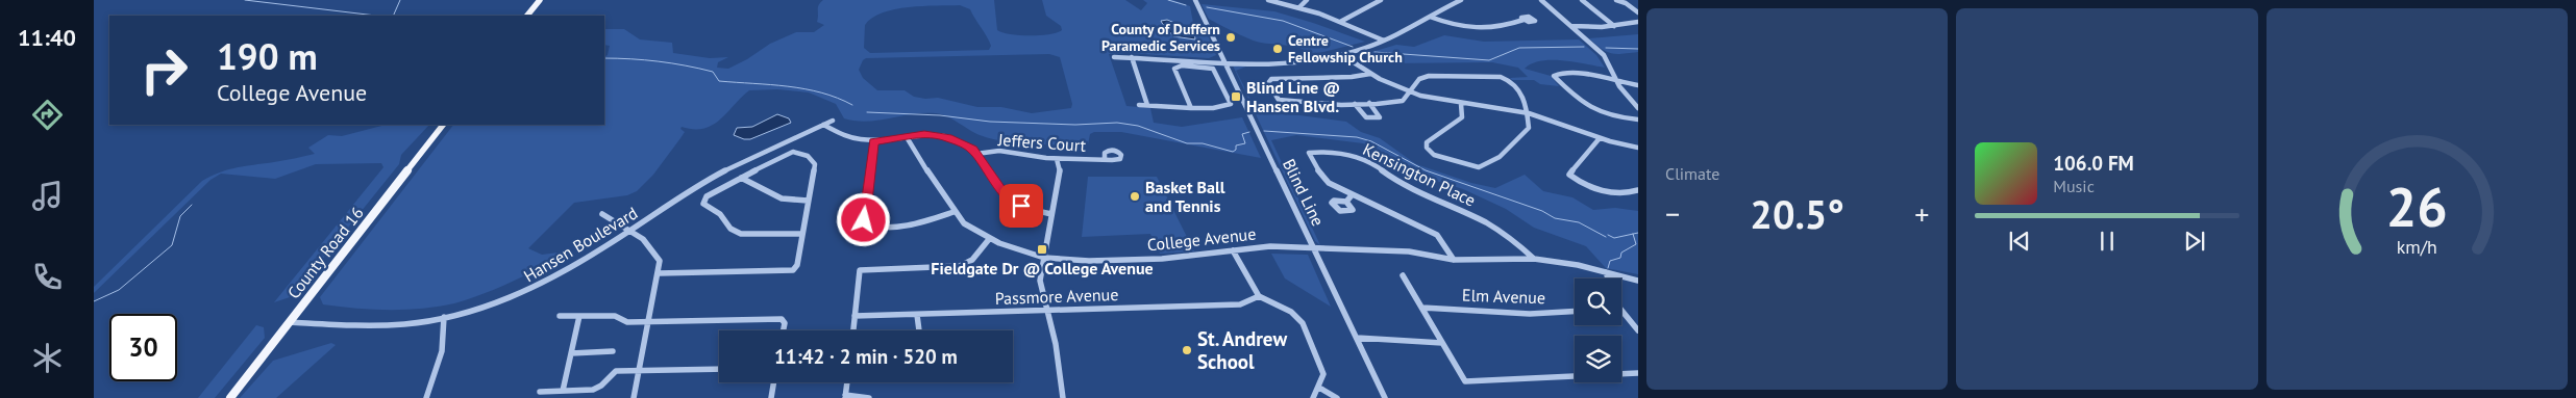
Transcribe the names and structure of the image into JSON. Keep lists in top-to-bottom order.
{
  "streets": {
    "main road": ["County Road 16"],
    "street": [
      "Jeffers Court",
      "Kensington Place",
      "Blind Line",
      "College Avenue",
      "Hansen Boulevard",
      "Passmore Avenue",
      "Elm Avenue"
    ]
  },
  "crossings": [
    ["Kensington Place", "College Avenue"],
    ["Blind Line", "College Avenue"],
    ["Hansen Boulevard", "County Road 16"]
  ],
  "places": {
    "other": [
      "County of Duffern Paramedic Services",
      "Centre Fellowship Church",
      "Basket Ball and Tennis",
      "St. Andrew School"
    ],
    "transit": ["Blind Line @ Hansen Blvd.", "Fieldgate Dr @ College Avenue"]
  },
  "page": {
    "tabs": "11:40",
    "tile": "Climate",
    "turn": ["190 m", "College Avenue"],
    "song": ["106.0 FM", "Music"],
    "heat": ["−", "20.5°", "+"],
    "limit": "30",
    "trip": "11:42 · 2 min · 520 m",
    "gauge": ["26", "km/h"]
  }
}
